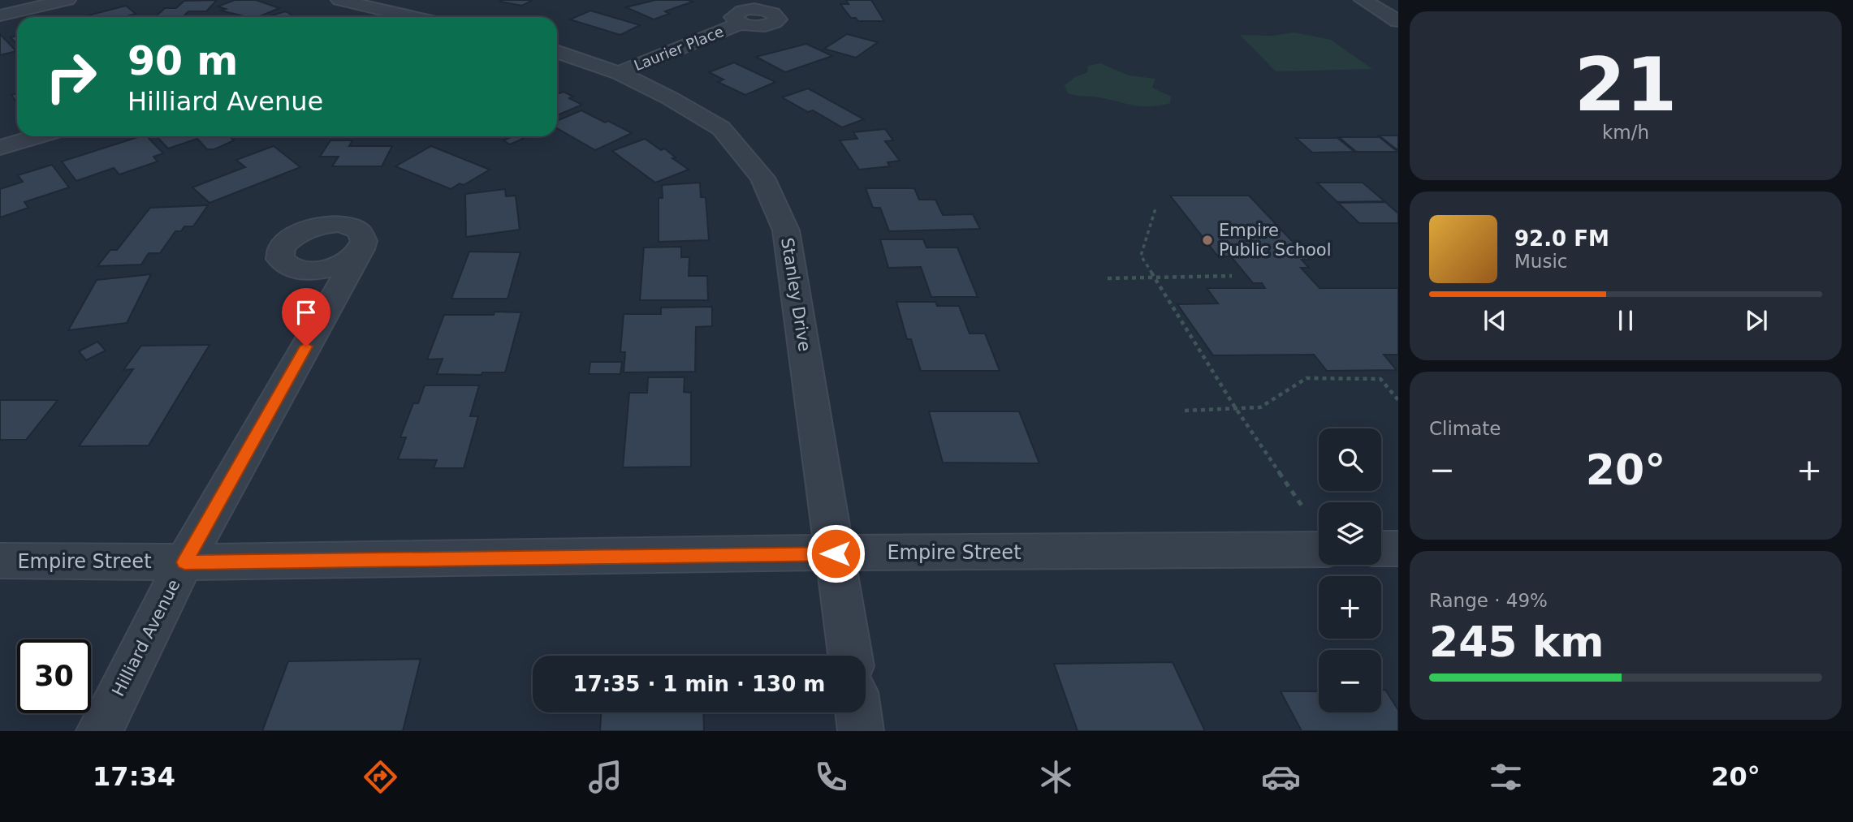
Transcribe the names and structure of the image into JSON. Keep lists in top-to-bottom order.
{
  "streets": {
    "street": [
      "Laurier Place",
      "Stanley Drive",
      "Empire Street",
      "Hilliard Avenue"
    ]
  },
  "crossings": [
    ["Laurier Place", "Stanley Drive"],
    ["Stanley Drive", "Empire Street"],
    ["Empire Street", "Hilliard Avenue"]
  ],
  "places": ["Empire Public School"],
  "page": {
    "tile": [
      ["21", "km/h"],
      "Climate",
      ["Range · 49%", "245 km"]
    ],
    "turn": ["90 m", "Hilliard Avenue"],
    "song": ["92.0 FM", "Music"],
    "map_buttons": ["+", "−"],
    "heat": ["−", "20°", "+"],
    "limit": "30",
    "trip": "17:35 · 1 min · 130 m",
    "tabs": ["17:34", "20°"]
  }
}
